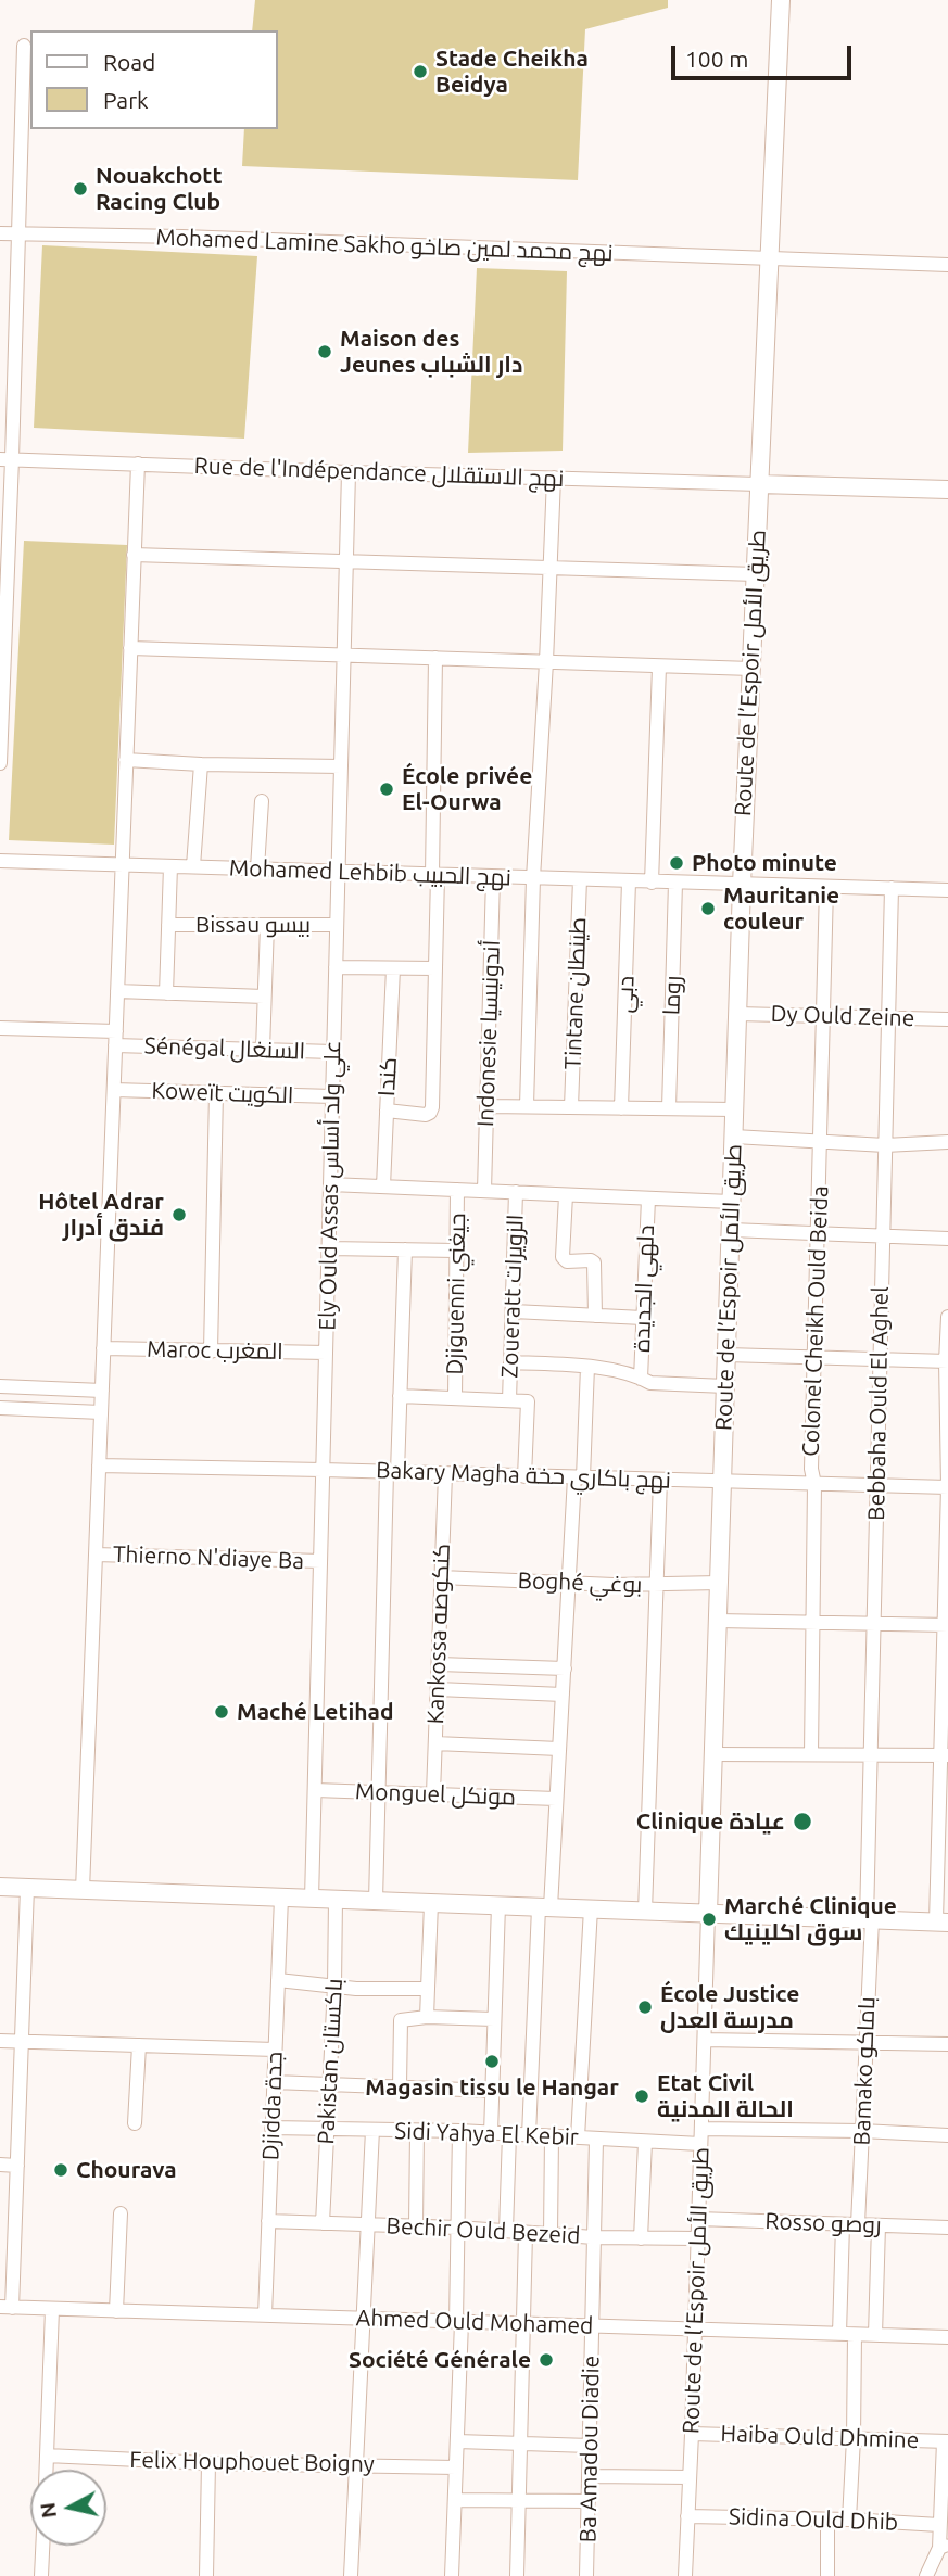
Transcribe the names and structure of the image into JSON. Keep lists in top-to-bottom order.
{
  "streets": {
    "street": [
      "Mohamed Lamine Sakho نهج محمد لمين صاخو",
      "Rue de l'Indépendance نهج الاستقلال",
      "Route de l’Espoir طريق الأمل",
      "Mohamed Lehbib نهج الحبيب",
      "Bissau بيسو",
      "Tintane طينطان",
      "دبي",
      "روما",
      "Dy Ould Zeine",
      "Indonesie أندونيسيا",
      "Sénégal السنغال",
      "كندا",
      "Koweït الكويت",
      "Ely Ould Assas علي ولد أساس",
      "دلهي الجديدة",
      "Djiguenni جيغني",
      "Zoueratt الزويرات",
      "Colonel Cheikh Ould Beida",
      "Maroc المغرب",
      "Bebbaha Ould El Aghel",
      "Bakary Magha نهج باكاري حخة",
      "Thierno N'diaye Ba",
      "Boghé بوغي",
      "Kankossa كنكوصه",
      "Monguel مونكل",
      "Pakistan باكستان",
      "Bamako باماكو",
      "Djidda جدة",
      "Sidi Yahya El Kebir",
      "Rosso روصو",
      "Bechir Ould Bezeid",
      "Ahmed Ould Mohamed",
      "Haiba Ould Dhmine",
      "Ba Amadou Diadie",
      "Felix Houphouet Boigny",
      "Sidina Ould Dhib"
    ]
  },
  "crossings": [
    ["Mohamed Lamine Sakho نهج محمد لمين صاخو", "Route de l’Espoir طريق الأمل"],
    ["Rue de l'Indépendance نهج الاستقلال", "Route de l’Espoir طريق الأمل"],
    ["Rue de l'Indépendance نهج الاستقلال", "Ely Ould Assas علي ولد أساس"],
    ["Route de l’Espoir طريق الأمل", "Mohamed Lehbib نهج الحبيب"],
    ["Route de l’Espoir طريق الأمل", "Dy Ould Zeine"],
    ["Route de l’Espoir طريق الأمل", "Bakary Magha نهج باكاري حخة"],
    ["Route de l’Espoir طريق الأمل", "Boghé بوغي"],
    ["Route de l’Espoir طريق الأمل", "Sidi Yahya El Kebir"],
    ["Route de l’Espoir طريق الأمل", "Rosso روصو"],
    ["Route de l’Espoir طريق الأمل", "Bechir Ould Bezeid"],
    ["Route de l’Espoir طريق الأمل", "Ahmed Ould Mohamed"],
    ["Route de l’Espoir طريق الأمل", "Haiba Ould Dhmine"],
    ["Route de l’Espoir طريق الأمل", "Sidina Ould Dhib"],
    ["Mohamed Lehbib نهج الحبيب", "Tintane طينطان"],
    ["Mohamed Lehbib نهج الحبيب", "دبي"],
    ["Mohamed Lehbib نهج الحبيب", "روما"],
    ["Mohamed Lehbib نهج الحبيب", "Indonesie أندونيسيا"],
    ["Mohamed Lehbib نهج الحبيب", "Ely Ould Assas علي ولد أساس"],
    ["Mohamed Lehbib نهج الحبيب", "Colonel Cheikh Ould Beida"],
    ["Mohamed Lehbib نهج الحبيب", "Bebbaha Ould El Aghel"],
    ["Bissau بيسو", "Ely Ould Assas علي ولد أساس"],
    ["Dy Ould Zeine", "Colonel Cheikh Ould Beida"],
    ["Dy Ould Zeine", "Bebbaha Ould El Aghel"],
    ["Sénégal السنغال", "Ely Ould Assas علي ولد أساس"],
    ["Koweït الكويت", "Ely Ould Assas علي ولد أساس"],
    ["Ely Ould Assas علي ولد أساس", "Maroc المغرب"],
    ["Ely Ould Assas علي ولد أساس", "Bakary Magha نهج باكاري حخة"],
    ["Ely Ould Assas علي ولد أساس", "Thierno N'diaye Ba"],
    ["Ely Ould Assas علي ولد أساس", "Monguel مونكل"],
    ["Colonel Cheikh Ould Beida", "Bakary Magha نهج باكاري حخة"],
    ["Bebbaha Ould El Aghel", "Bakary Magha نهج باكاري حخة"],
    ["Bebbaha Ould El Aghel", "Bamako باماكو"],
    ["Bakary Magha نهج باكاري حخة", "Kankossa كنكوصه"],
    ["Boghé بوغي", "Kankossa كنكوصه"],
    ["Kankossa كنكوصه", "Monguel مونكل"],
    ["Pakistan باكستان", "Sidi Yahya El Kebir"],
    ["Pakistan باكستان", "Bechir Ould Bezeid"],
    ["Bamako باماكو", "Rosso روصو"],
    ["Djidda جدة", "Sidi Yahya El Kebir"],
    ["Djidda جدة", "Bechir Ould Bezeid"],
    ["Djidda جدة", "Ahmed Ould Mohamed"],
    ["Sidi Yahya El Kebir", "Ba Amadou Diadie"],
    ["Bechir Ould Bezeid", "Ba Amadou Diadie"],
    ["Ahmed Ould Mohamed", "Ba Amadou Diadie"]
  ],
  "places": [
    "Stade Cheikha Beidya",
    "Nouakchott Racing Club",
    "Maison des Jeunes دار الشباب",
    "École privée El-Ourwa",
    "Photo minute",
    "Mauritanie couleur",
    "Hôtel Adrar فندق أدرار",
    "Maché Letihad",
    "Clinique عيادة",
    "Marché Clinique سوق اكلينيك",
    "École Justice مدرسة العدل",
    "Magasin tissu le Hangar",
    "Etat Civil الحالة المدنية",
    "Chourava",
    "Société Générale"
  ],
  "legend": ["Road", "Park"],
  "scale_bar": "100 m",
  "north": "left"
}
